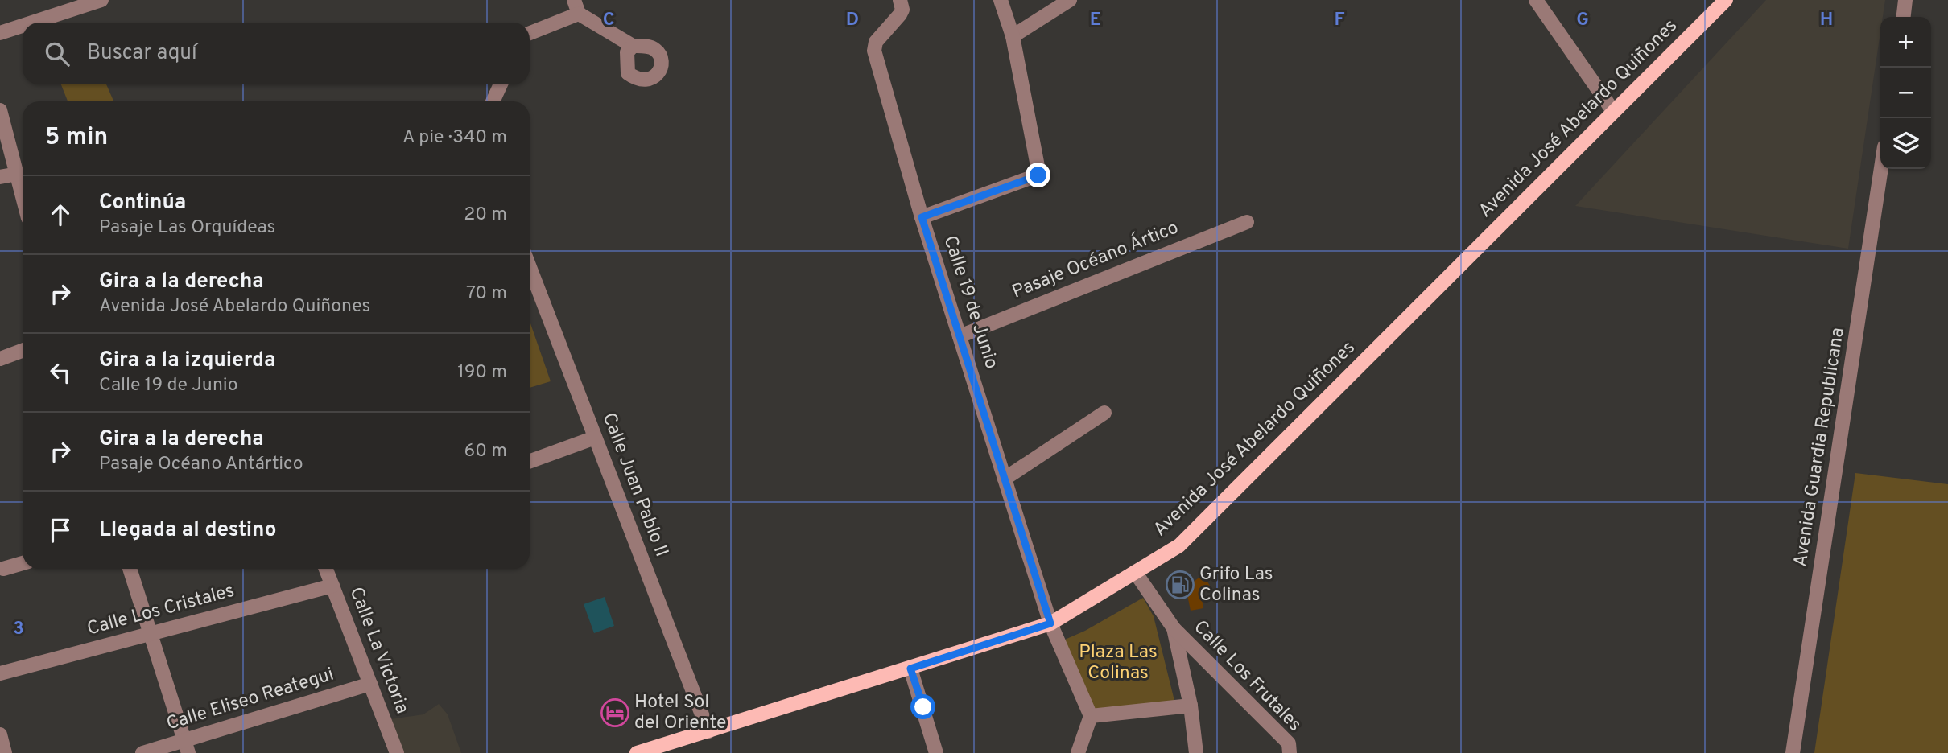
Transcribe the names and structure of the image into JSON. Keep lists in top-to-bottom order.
{
  "streets": {
    "main road": ["Avenida José Abelardo Quiñones"],
    "street": [
      "Pasaje Océano Ártico",
      "Calle 19 de Junio",
      "Avenida Guardia Republicana",
      "Calle Juan Pablo II",
      "Calle Los Cristales",
      "Calle La Victoria",
      "Calle Los Frutales",
      "Calle Eliseo Reategui"
    ]
  },
  "crossings": [
    ["Avenida José Abelardo Quiñones", "Calle 19 de Junio"],
    ["Avenida José Abelardo Quiñones", "Calle Juan Pablo II"],
    ["Pasaje Océano Ártico", "Calle 19 de Junio"],
    ["Calle Los Cristales", "Calle La Victoria"],
    ["Calle La Victoria", "Calle Eliseo Reategui"]
  ],
  "parks": ["Plaza Las Colinas"],
  "places": {
    "fuel station": ["Grifo Las Colinas"],
    "hotel": ["Hotel Sol del Oriente"]
  },
  "page": {
    "map_buttons": ["+", "−"],
    "search": "Buscar aquí",
    "heading": ["5 min", "A pie · 340 m"],
    "list": [
      ["Continúa", "Pasaje Las Orquídeas", "20 m"],
      ["Gira a la derecha", "Avenida José Abelardo Quiñones", "70 m"],
      ["Gira a la izquierda", "Calle 19 de Junio", "190 m"],
      ["Gira a la derecha", "Pasaje Océano Antártico", "60 m"],
      "Llegada al destino"
    ]
  },
  "grid": {
    "columns": [
      "C",
      "D",
      "E",
      "F",
      "G",
      "H"
    ],
    "rows": ["3"]
  }
}
